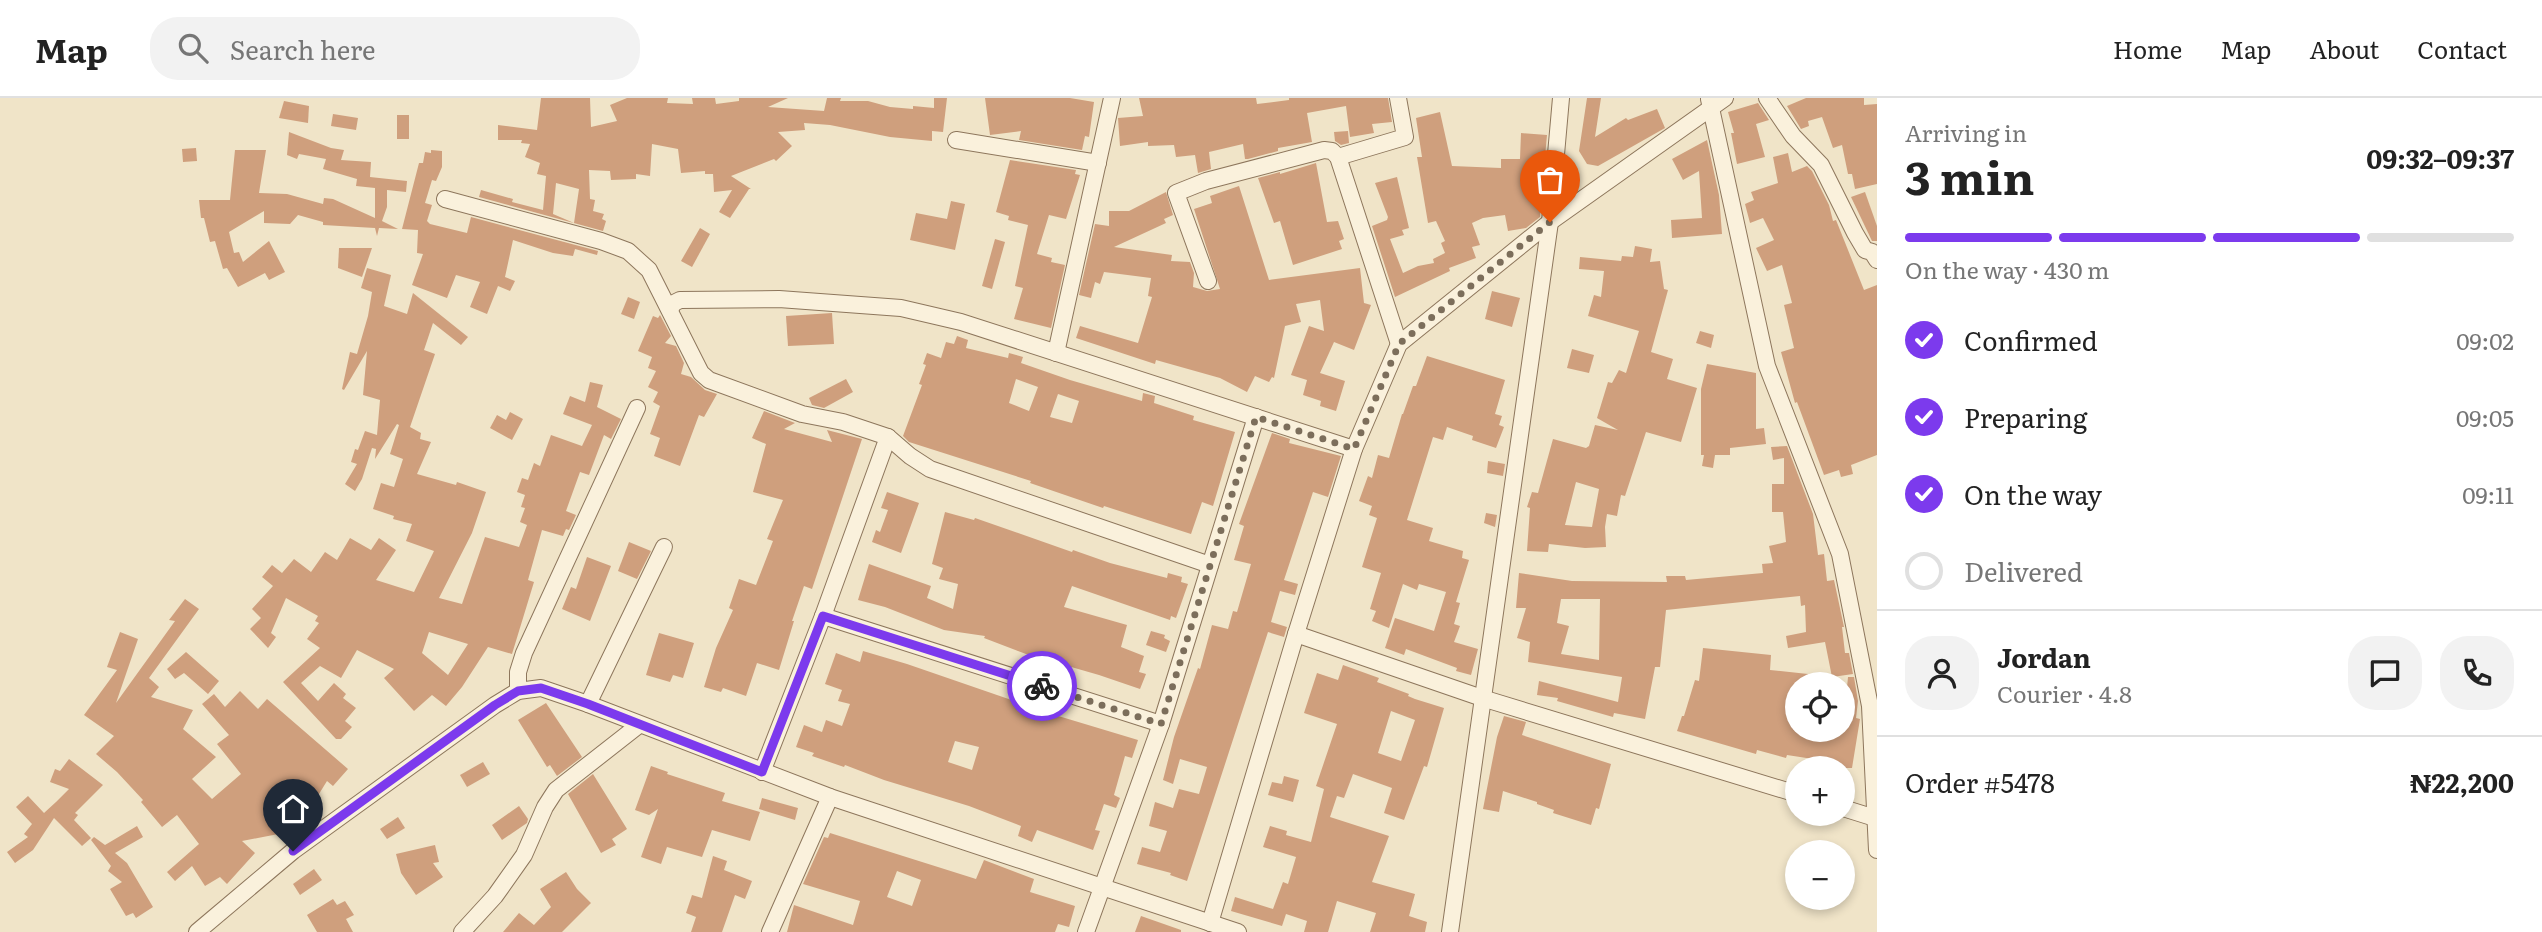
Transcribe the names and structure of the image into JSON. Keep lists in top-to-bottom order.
{
  "page": {
    "header": "Map",
    "search": "Search here",
    "nav": [
      "Home",
      "Map",
      "About",
      "Contact"
    ],
    "heading": ["3 min", "Arriving in", "09:32–09:37"],
    "panel": [
      "Jordan",
      "Courier · 4.8",
      "Order #5478",
      "₦22,200"
    ],
    "bar": "On the way · 430 m",
    "list": [
      ["Confirmed", "09:02"],
      ["Preparing", "09:05"],
      ["On the way", "09:11"],
      "Delivered"
    ],
    "map_buttons": ["+", "−"]
  }
}
